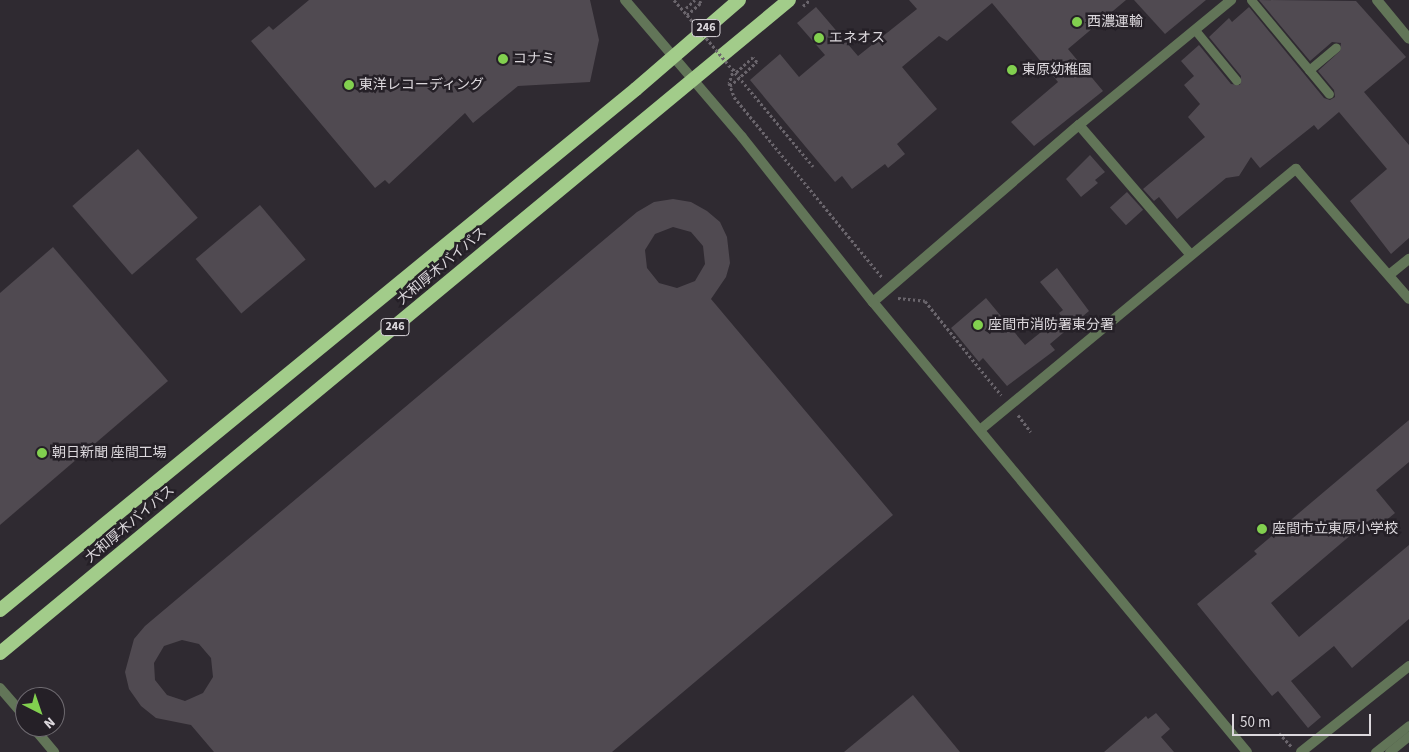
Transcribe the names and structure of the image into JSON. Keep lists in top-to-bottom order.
{
  "streets": {
    "highway": ["246", "大和厚木バイパス"]
  },
  "places": [
    "西濃運輸",
    "エネオス",
    "コナミ",
    "東原幼稚園",
    "東洋レコーディング",
    "座間市消防署東分署",
    "朝日新聞 座間工場",
    "座間市立東原小学校"
  ],
  "scale_bar": "50 m",
  "north": "bottom right"
}
